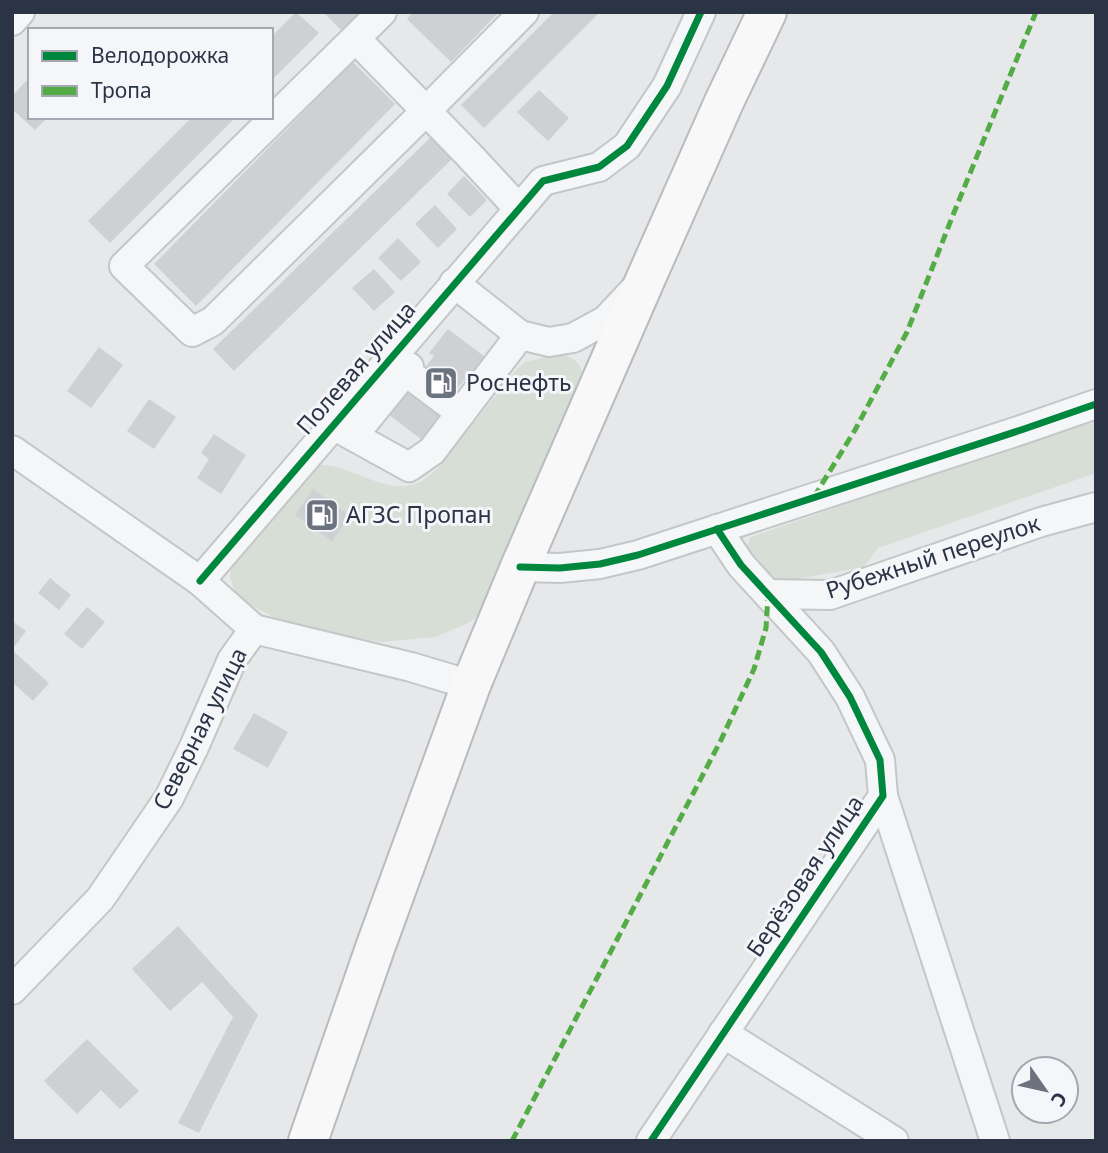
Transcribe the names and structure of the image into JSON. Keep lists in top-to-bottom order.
{
  "streets": {
    "street": [
      "Полевая улица",
      "Рубежный переулок",
      "Северная улица",
      "Берёзовая улица"
    ]
  },
  "crossings": [
    ["Рубежный переулок", "Берёзовая улица"]
  ],
  "places": {
    "fuel station": ["Роснефть", "АГЗС Пропан"]
  },
  "legend": ["Велодорожка", "Тропа"],
  "north": "bottom right"
}
